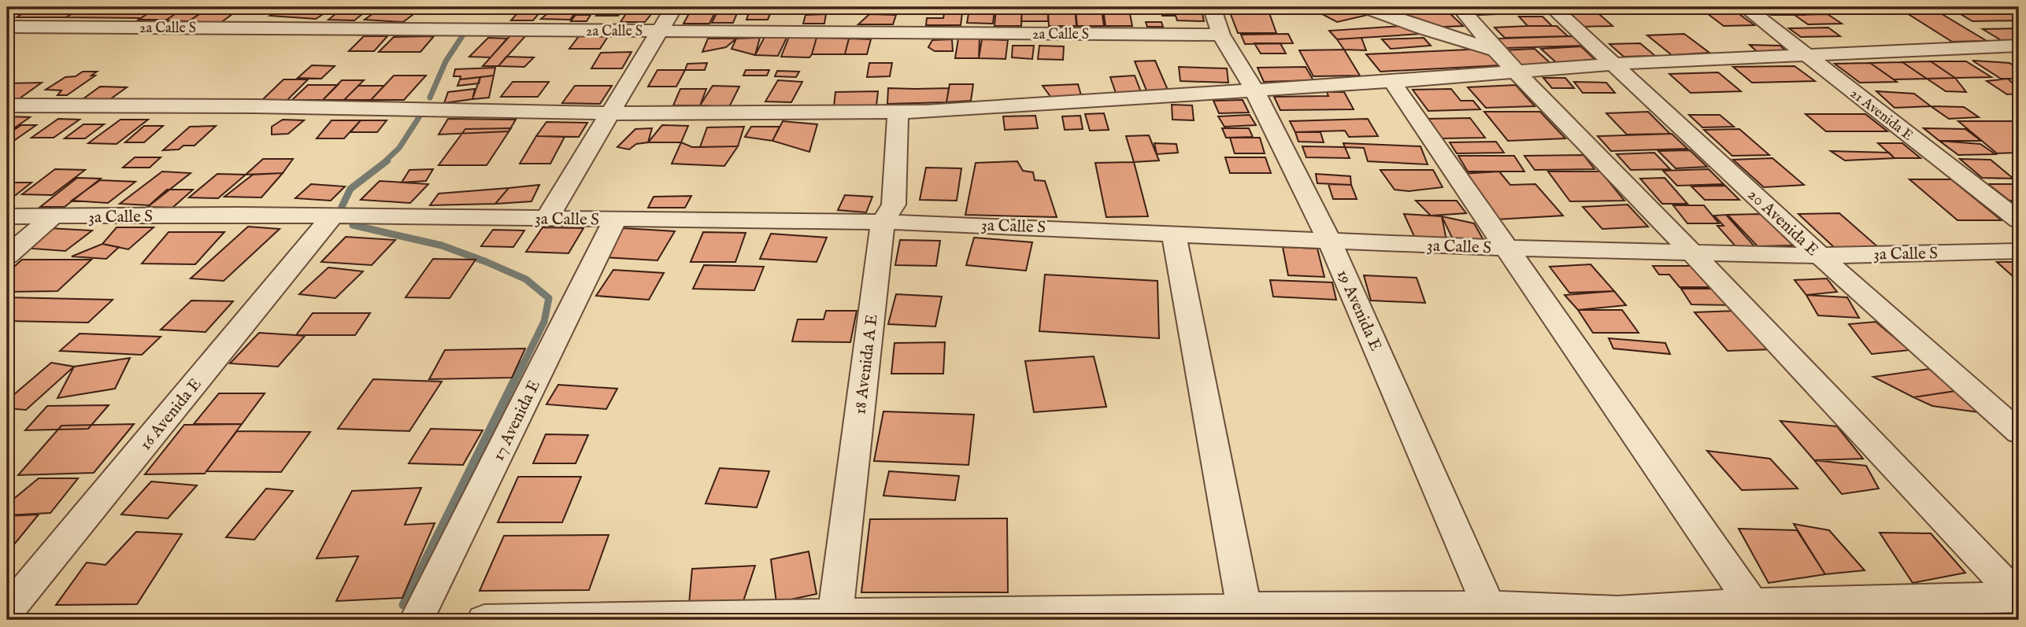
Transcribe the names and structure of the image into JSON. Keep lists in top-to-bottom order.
{
  "streets": {
    "street": [
      "2a Calle S",
      "21 Avenida E",
      "3a Calle S",
      "20 Avenida E",
      "19 Avenida E",
      "18 Avenida A E",
      "16 Avenida E",
      "17 Avenida E"
    ]
  },
  "crossings": [
    ["2a Calle S", "19 Avenida E"],
    ["3a Calle S", "20 Avenida E"],
    ["3a Calle S", "19 Avenida E"],
    ["3a Calle S", "18 Avenida A E"],
    ["3a Calle S", "16 Avenida E"],
    ["3a Calle S", "17 Avenida E"]
  ]
}
